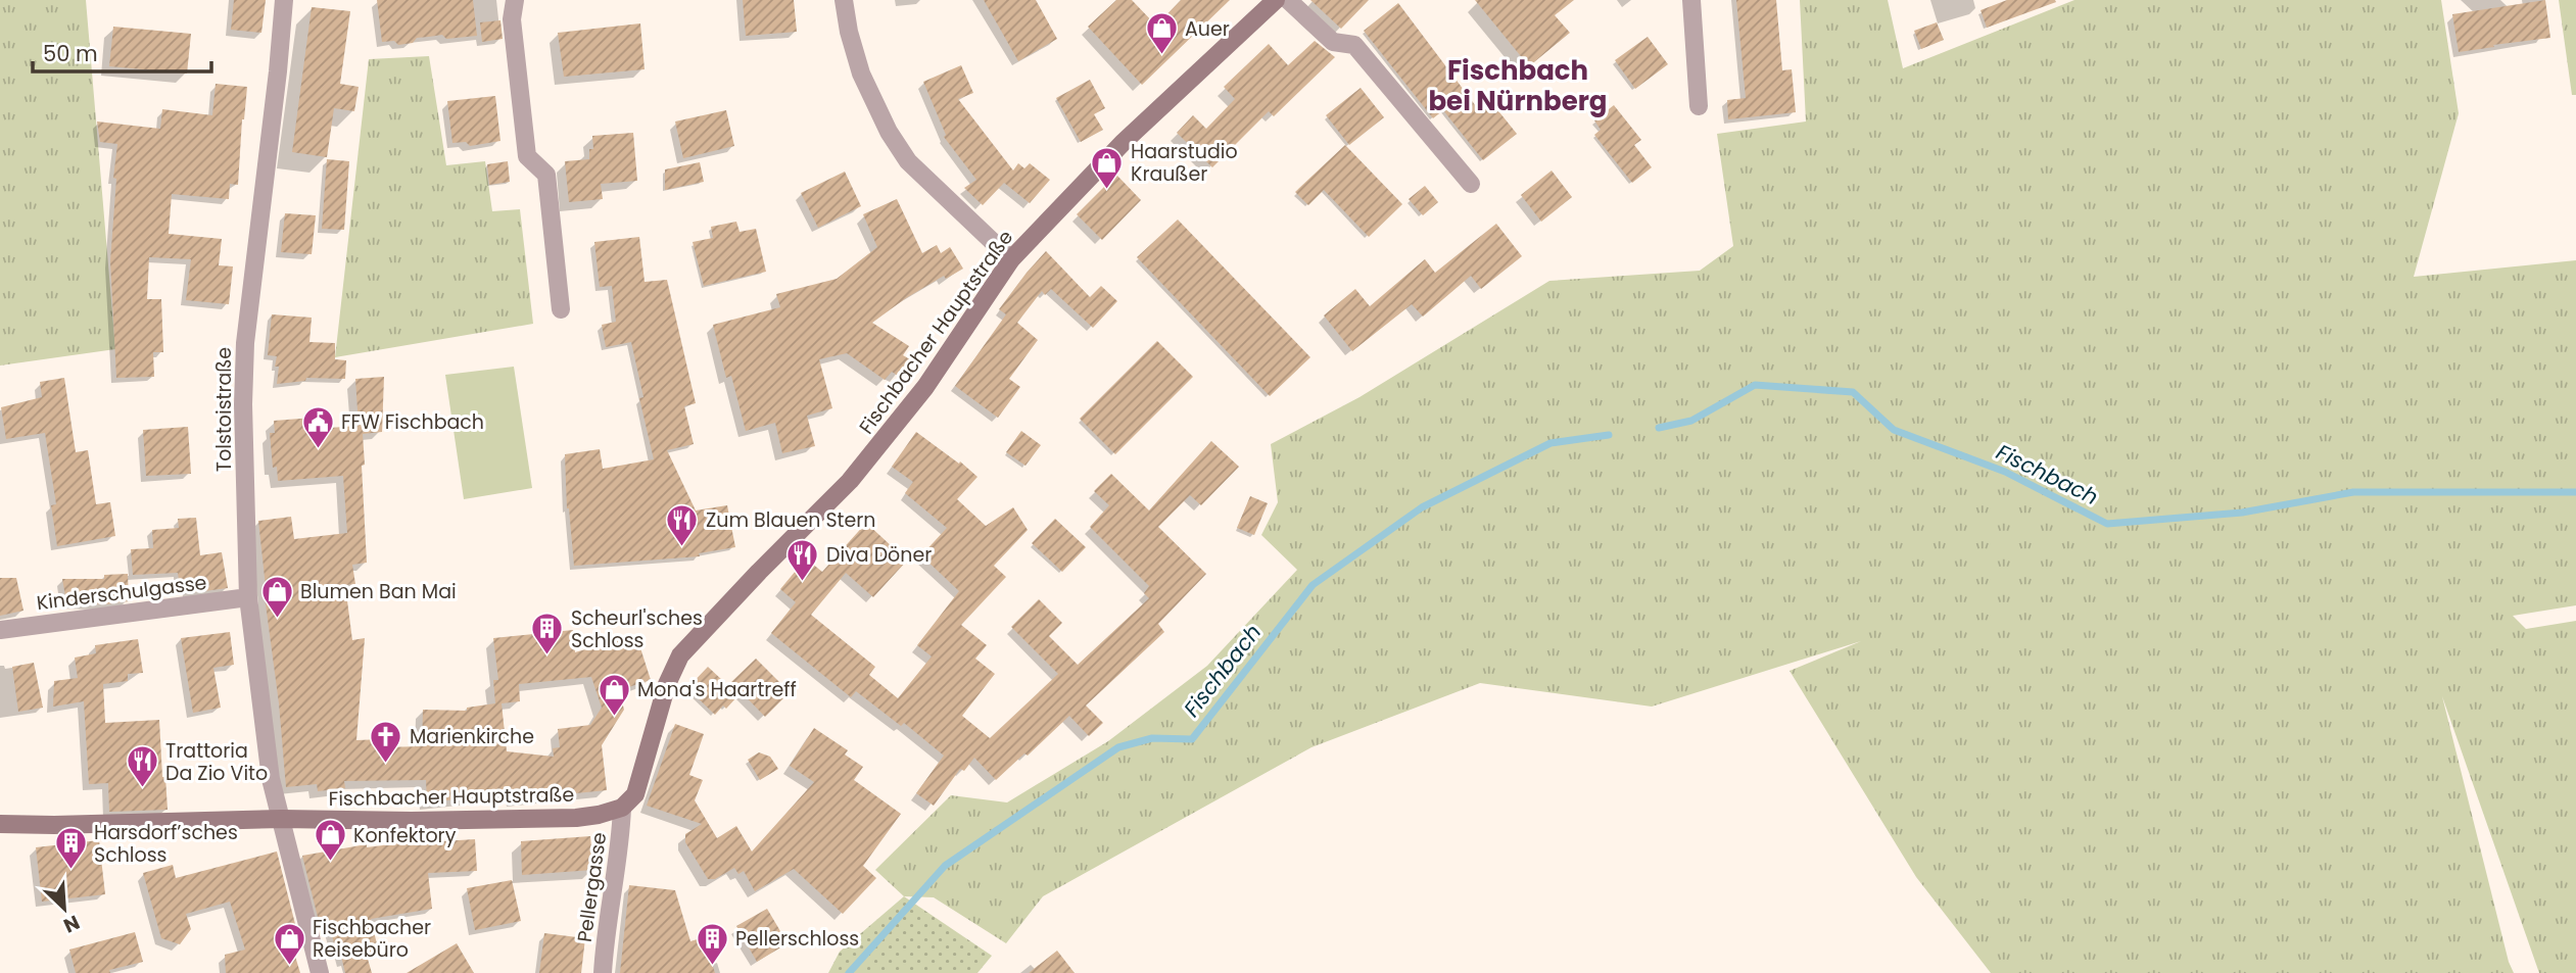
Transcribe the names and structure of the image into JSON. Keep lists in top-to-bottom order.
{
  "streets": {
    "main road": ["Fischbacher Hauptstraße"],
    "street": ["Tolstoistraße", "Kinderschulgasse", "Pellergasse"]
  },
  "crossings": [
    ["Fischbacher Hauptstraße", "Tolstoistraße"],
    ["Fischbacher Hauptstraße", "Pellergasse"],
    ["Tolstoistraße", "Kinderschulgasse"]
  ],
  "districts": ["Fischbach bei Nürnberg"],
  "water": ["Fischbach"],
  "places": {
    "shop": [
      "Auer",
      "Haarstudio Kraußer",
      "Blumen Ban Mai",
      "Mona's Haartreff",
      "Konfektory",
      "Fischbacher Reisebüro"
    ],
    "public building": ["FFW Fischbach"],
    "restaurant": ["Zum Blauen Stern", "Diva Döner", "Trattoria Da Zio Vito"],
    "building": ["Scheurl'sches Schloss", "Harsdorf’sches Schloss", "Pellerschloss"],
    "church": ["Marienkirche"]
  },
  "scale_bar": "50 m",
  "north": "bottom right"
}
